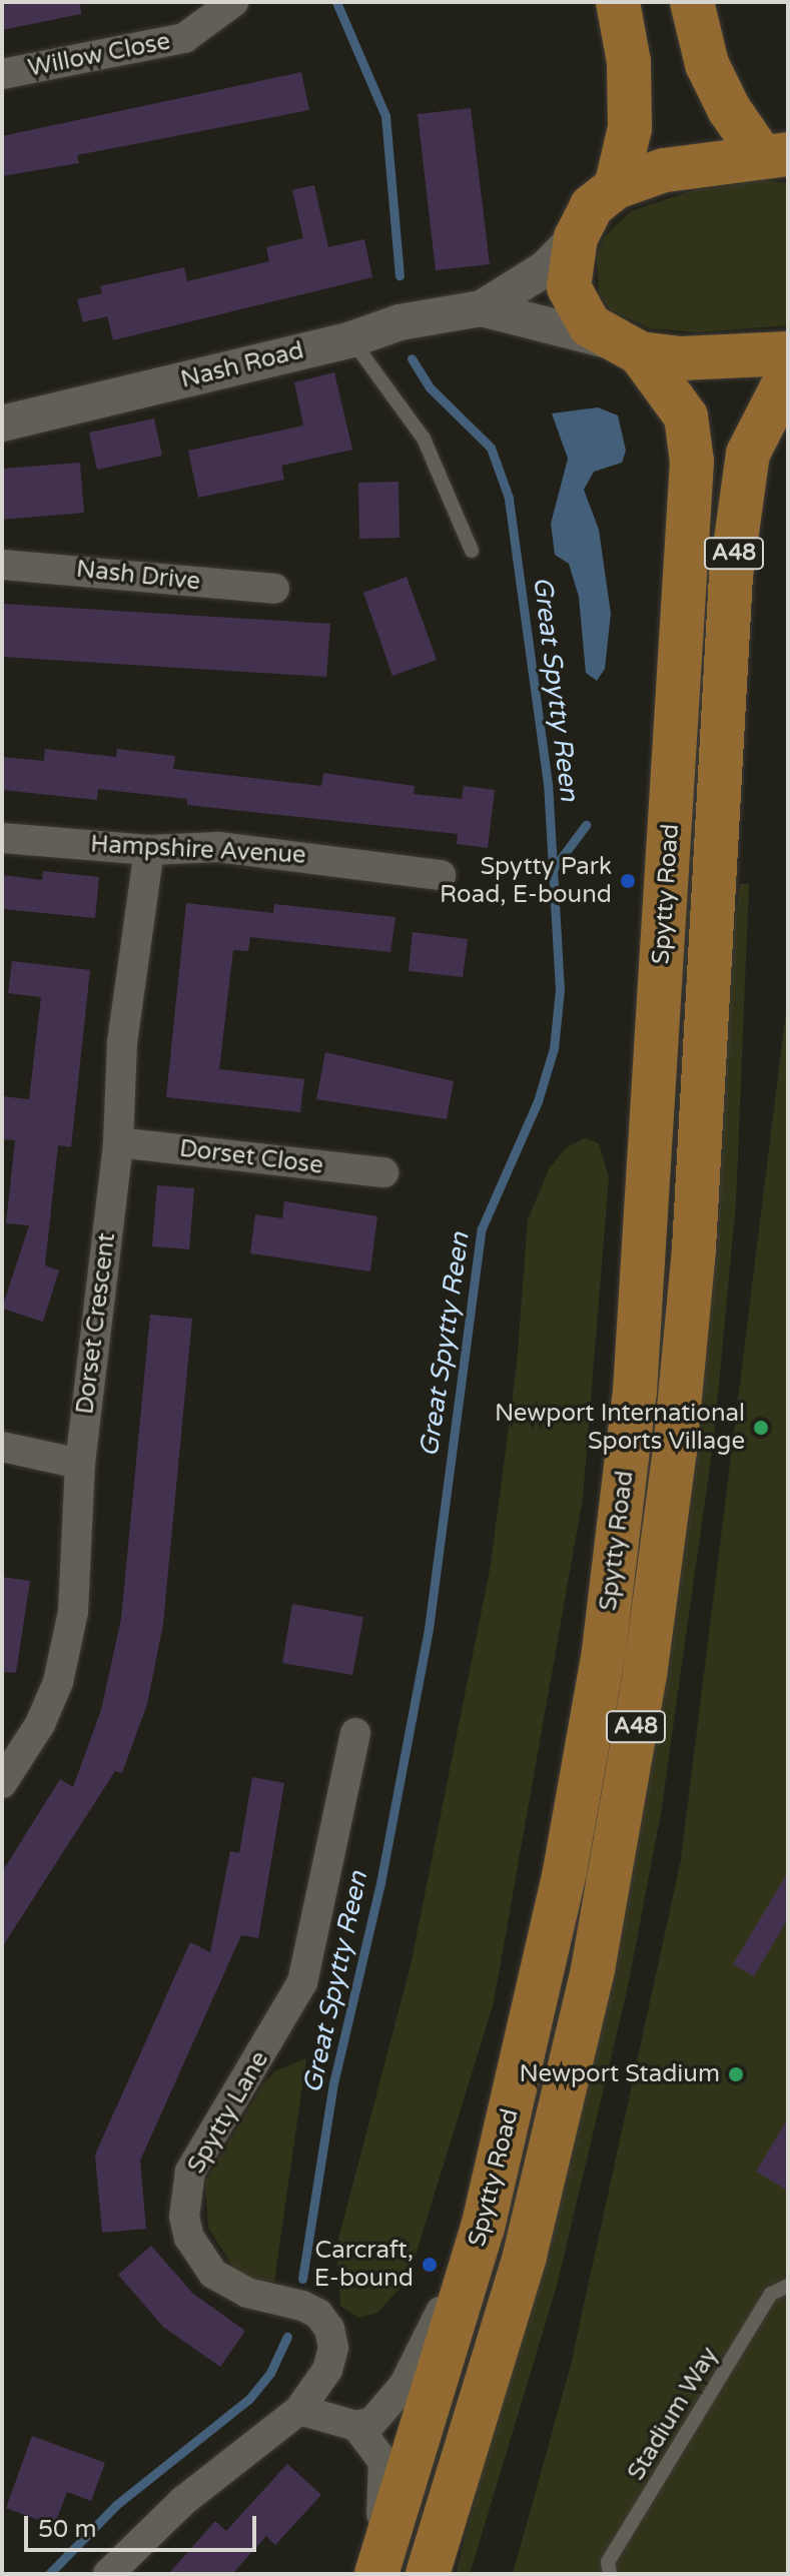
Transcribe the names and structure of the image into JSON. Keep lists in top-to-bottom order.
{
  "streets": {
    "main road": ["A48", "Spytty Road"],
    "street": [
      "Willow Close",
      "Nash Road",
      "Nash Drive",
      "Hampshire Avenue",
      "Dorset Close",
      "Dorset Crescent",
      "Spytty Lane"
    ],
    "lane": ["Stadium Way"]
  },
  "crossings": [
    ["Nash Road", "A48"],
    ["Nash Road", "Spytty Road"],
    ["A48", "Spytty Road"],
    ["Hampshire Avenue", "Dorset Crescent"],
    ["Dorset Close", "Dorset Crescent"]
  ],
  "water": ["Great Spytty Reen"],
  "places": [
    "Spytty Park Road, E-bound",
    "Newport International Sports Village",
    "Newport Stadium",
    "Carcraft, E-bound"
  ],
  "scale_bar": "50 m"
}
